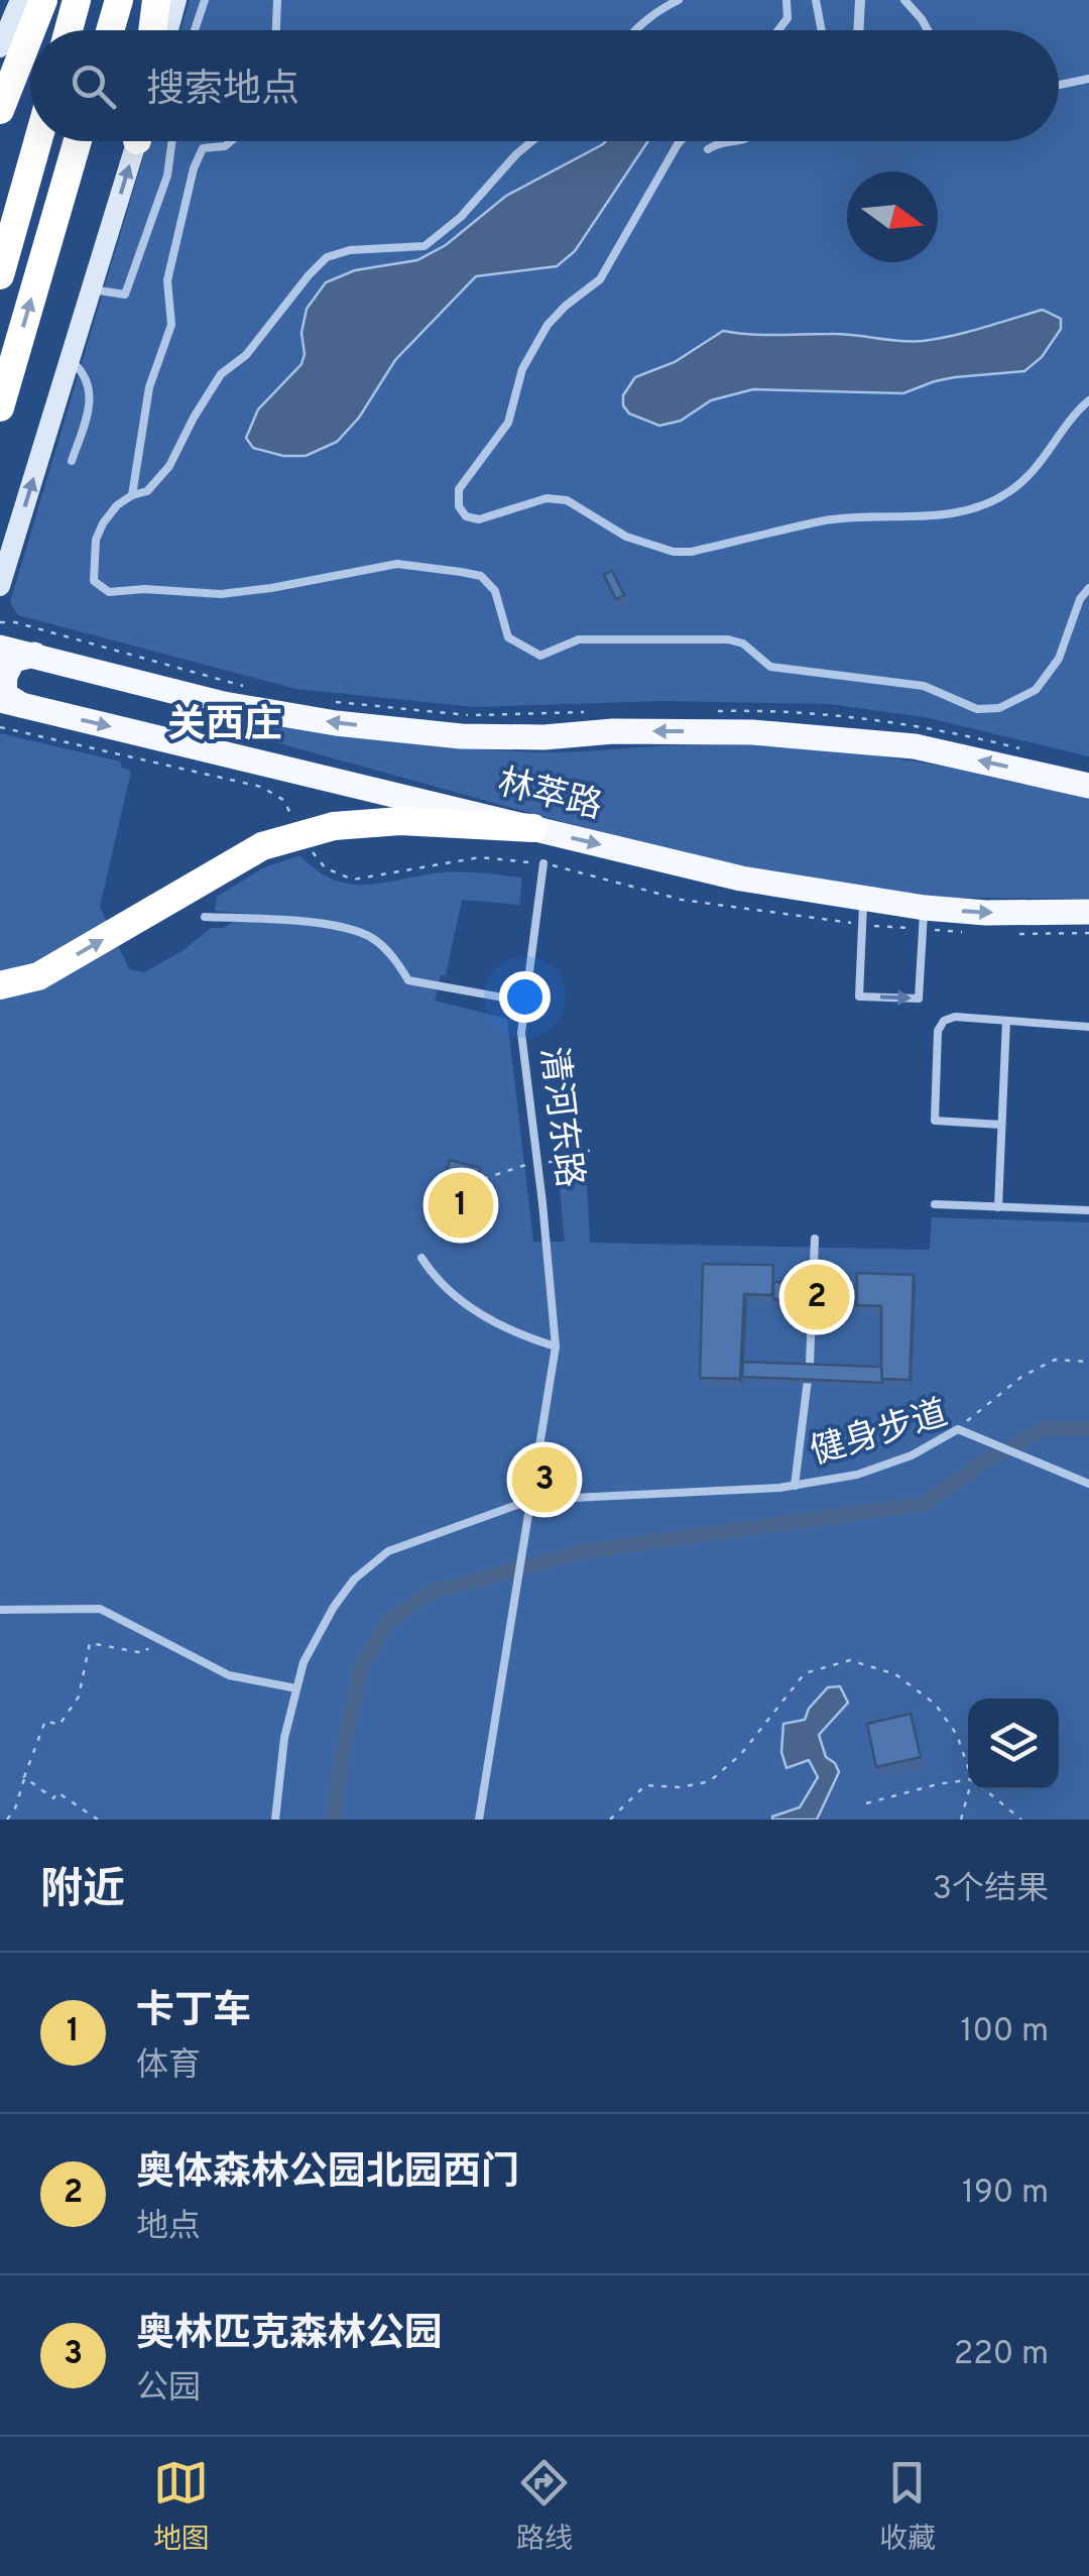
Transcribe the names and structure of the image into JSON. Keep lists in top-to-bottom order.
{
  "streets": {
    "main road": ["林萃路"],
    "lane": ["清河东路"]
  },
  "districts": ["关西庄"],
  "north": "right",
  "page": {
    "search": "搜索地点",
    "pins": ["1", "2", "3"],
    "heading": ["附近", "3个结果"],
    "list": [
      {
        "mark": "1",
        "name": "卡丁车",
        "note": "体育",
        "value": "100 m"
      },
      {
        "mark": "2",
        "name": "奥体森林公园北园西门",
        "note": "地点",
        "value": "190 m"
      },
      {
        "mark": "3",
        "name": "奥林匹克森林公园",
        "note": "公园",
        "value": "220 m"
      }
    ],
    "nav": ["地图", "路线", "收藏"]
  }
}
